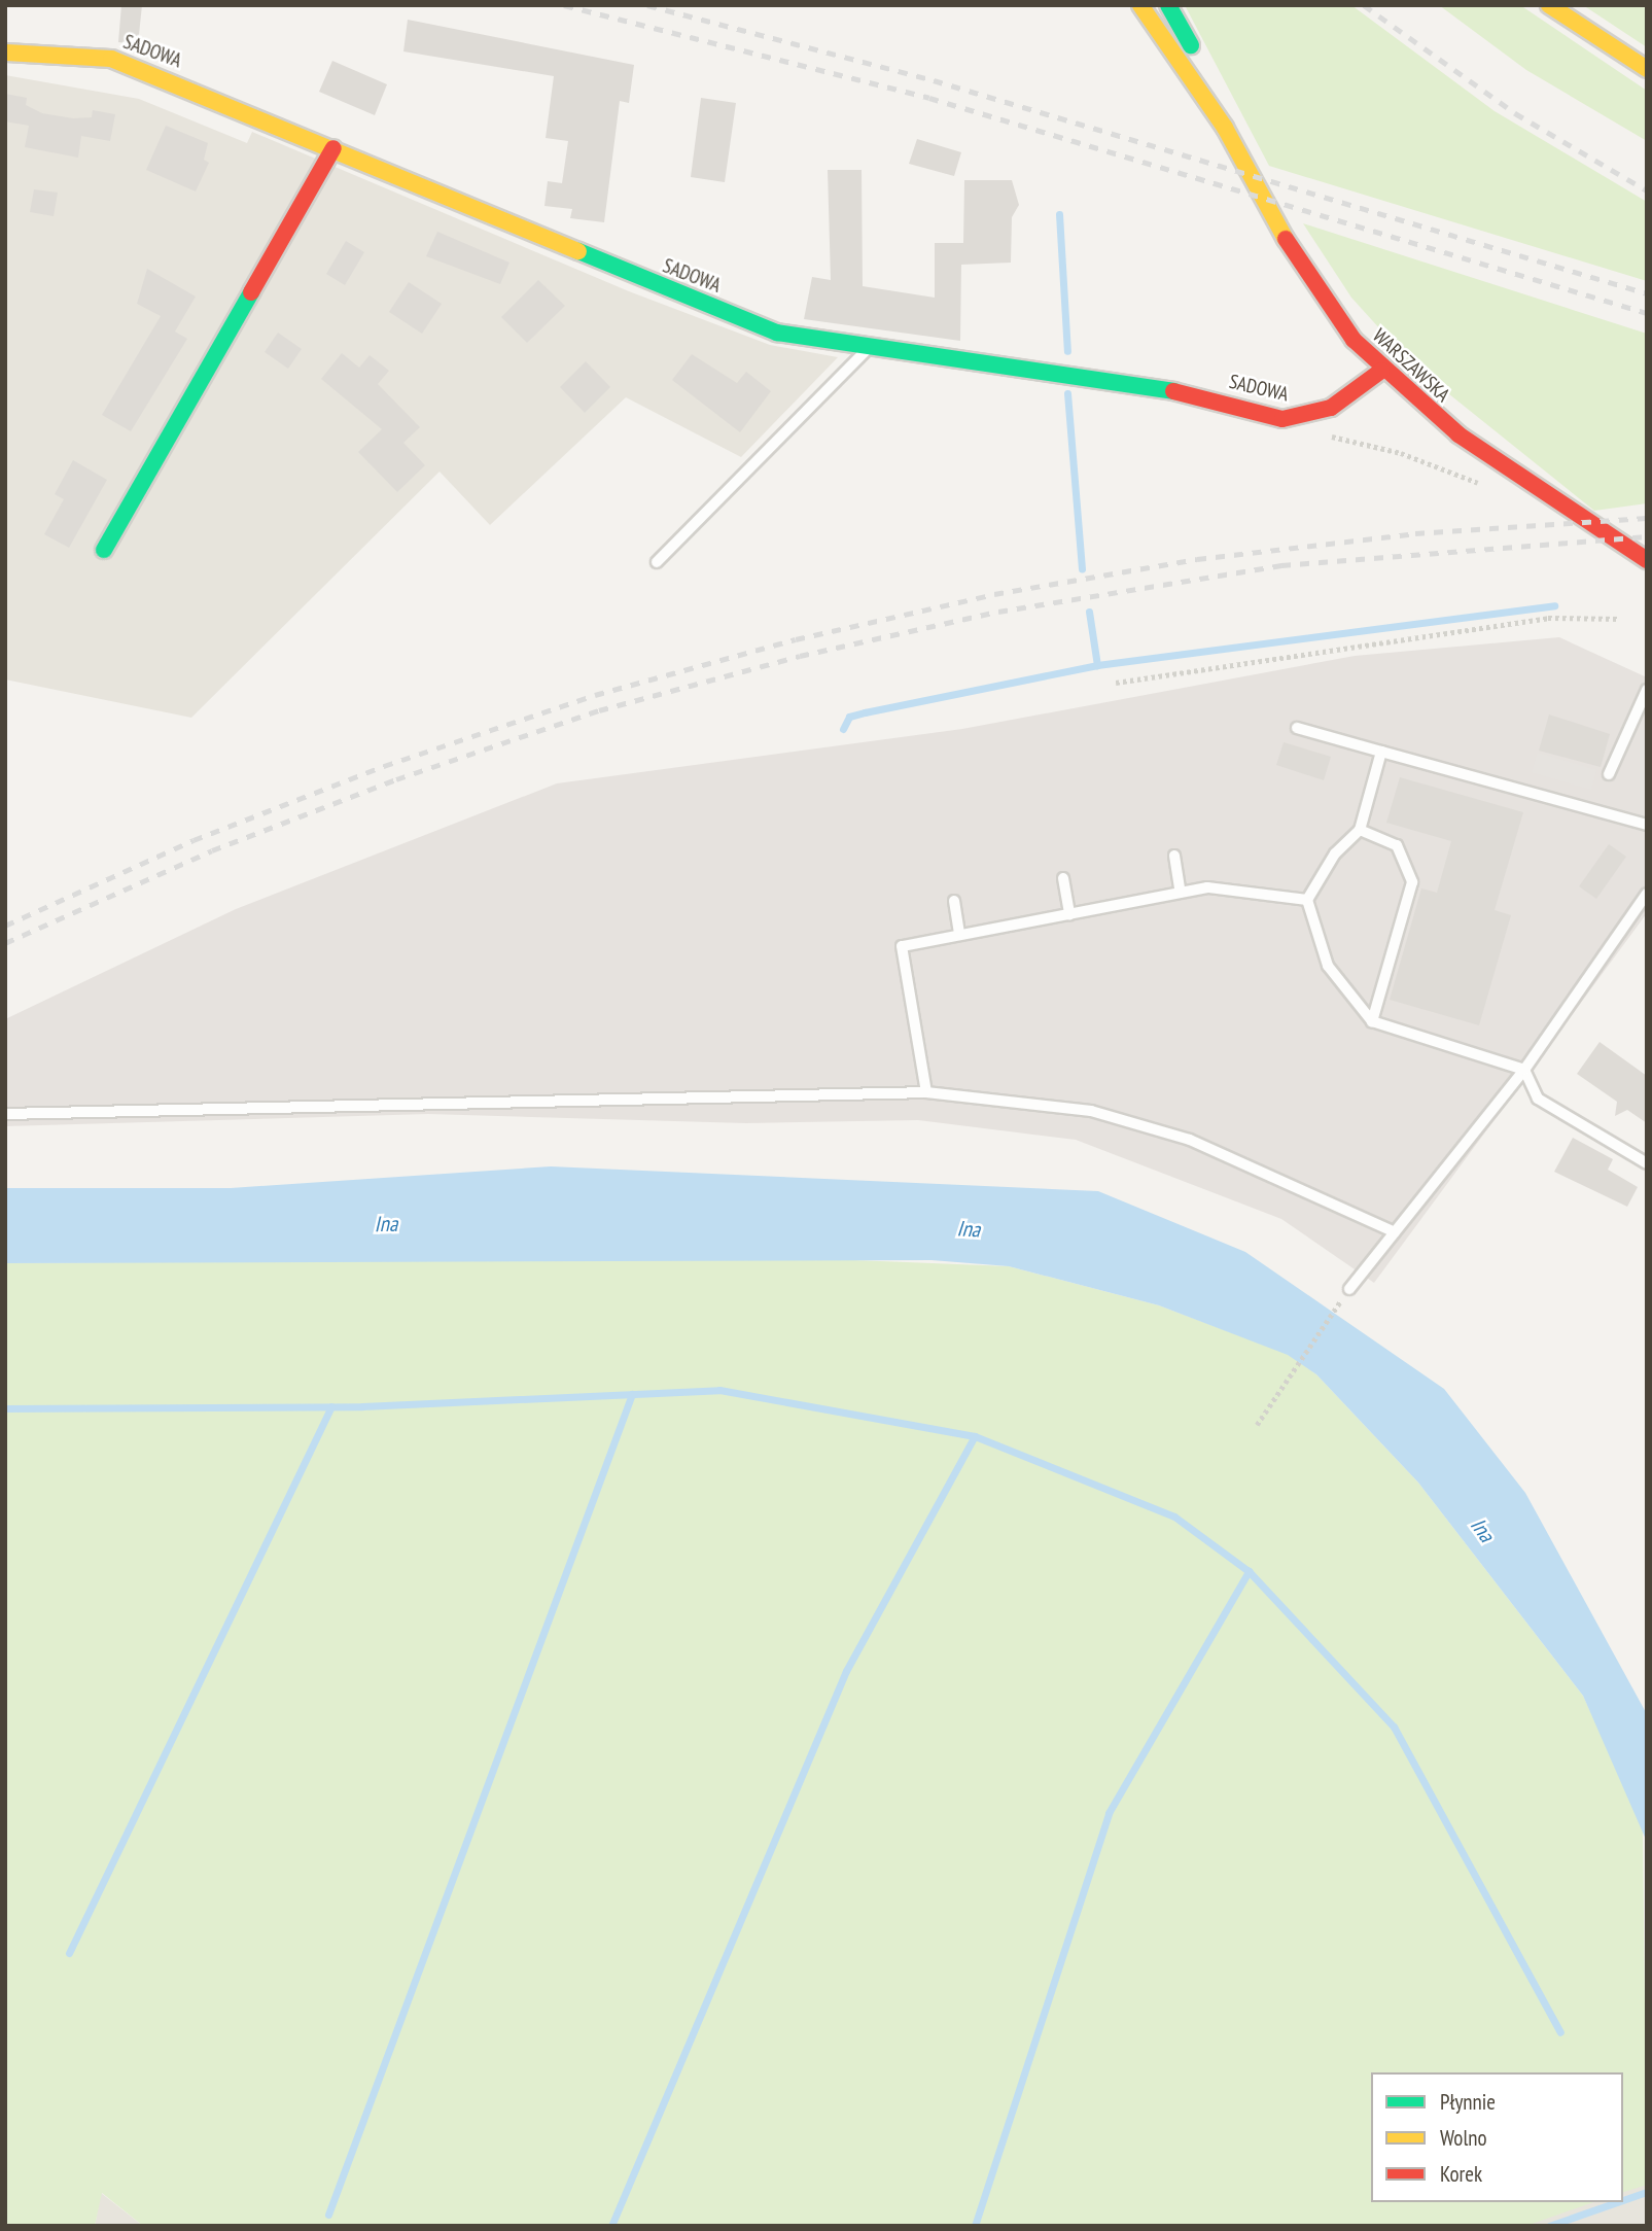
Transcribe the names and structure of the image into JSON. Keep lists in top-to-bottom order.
{
  "streets": {
    "street": ["SADOWA", "WARSZAWSKA"]
  },
  "crossings": [
    ["SADOWA", "WARSZAWSKA"]
  ],
  "water": ["Ina"],
  "legend": ["Płynnie", "Wolno", "Korek"]
}
